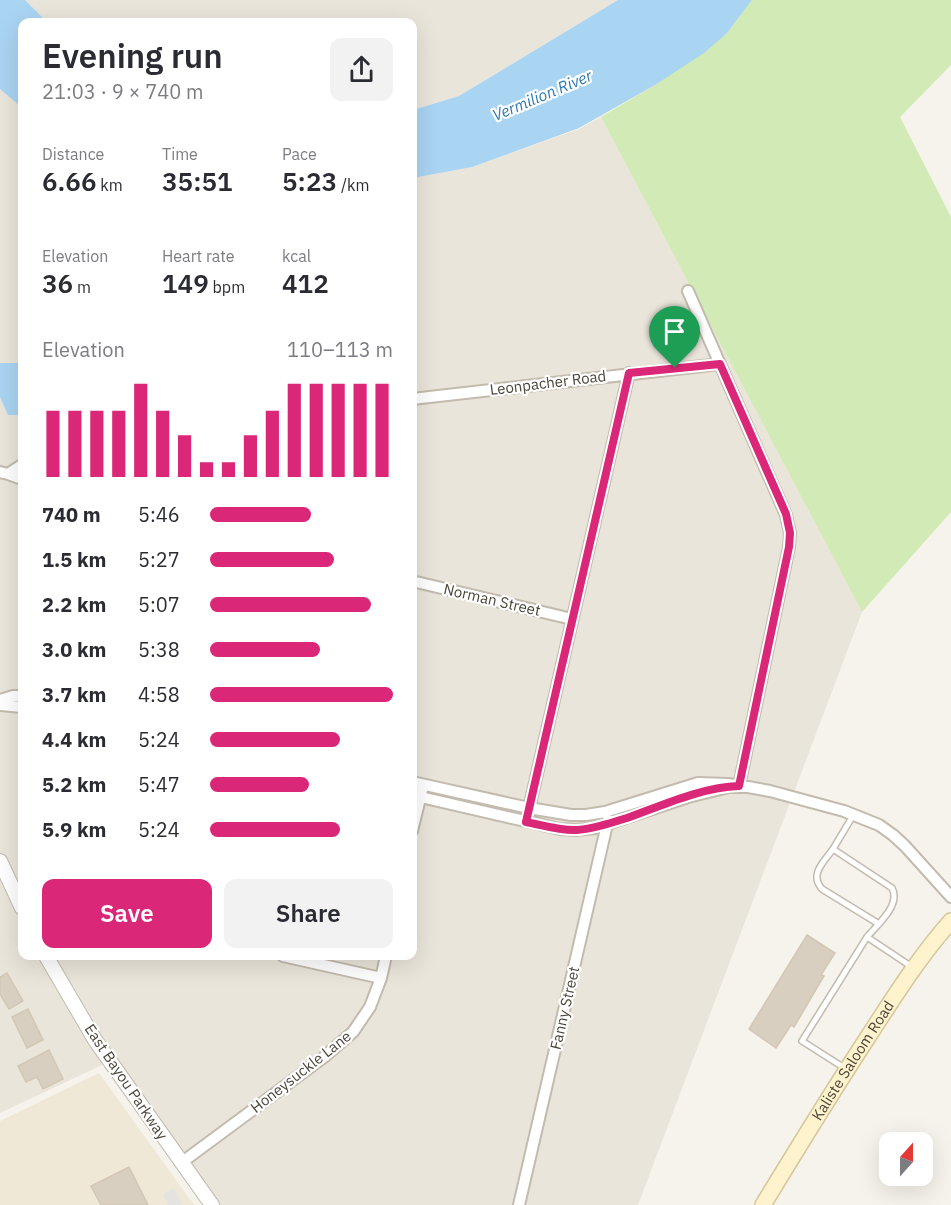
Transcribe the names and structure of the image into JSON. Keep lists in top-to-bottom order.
{
  "streets": {
    "main road": ["Kaliste Saloom Road"],
    "street": [
      "Leonpacher Road",
      "Norman Street",
      "Fanny Street",
      "Honeysuckle Lane",
      "East Bayou Parkway"
    ]
  },
  "crossings": [
    ["Honeysuckle Lane", "East Bayou Parkway"]
  ],
  "water": ["Vermilion River"],
  "north": "top",
  "page": {
    "heading": ["Evening run", "21:03 · 9 × 740 m"],
    "stats": [
      ["Distance", "6.66 km"],
      ["Time", "35:51"],
      ["Pace", "5:23 /km"],
      ["Elevation", "36 m"],
      ["Heart rate", "149 bpm"],
      ["kcal", "412"]
    ],
    "chart": ["Elevation", "110–113 m"],
    "list": [
      {
        "name": "740 m",
        "note": "5:46"
      },
      {
        "name": "1.5 km",
        "note": "5:27"
      },
      {
        "name": "2.2 km",
        "note": "5:07"
      },
      {
        "name": "3.0 km",
        "note": "5:38"
      },
      {
        "name": "3.7 km",
        "note": "4:58"
      },
      {
        "name": "4.4 km",
        "note": "5:24"
      },
      {
        "name": "5.2 km",
        "note": "5:47"
      },
      {
        "name": "5.9 km",
        "note": "5:24"
      }
    ],
    "buttons": ["Save", "Share"]
  }
}
